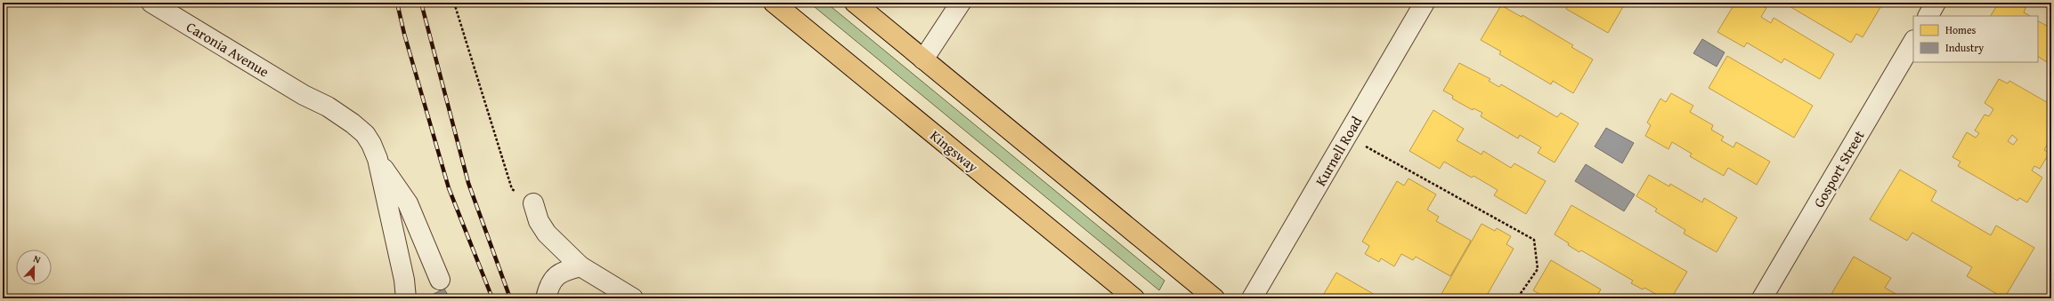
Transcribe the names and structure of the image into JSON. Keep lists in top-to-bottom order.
{
  "streets": {
    "main road": ["Kingsway"],
    "street": ["Caronia Avenue", "Kurnell Road", "Gosport Street"]
  },
  "legend": ["Homes", "Industry"],
  "north": "top"
}
